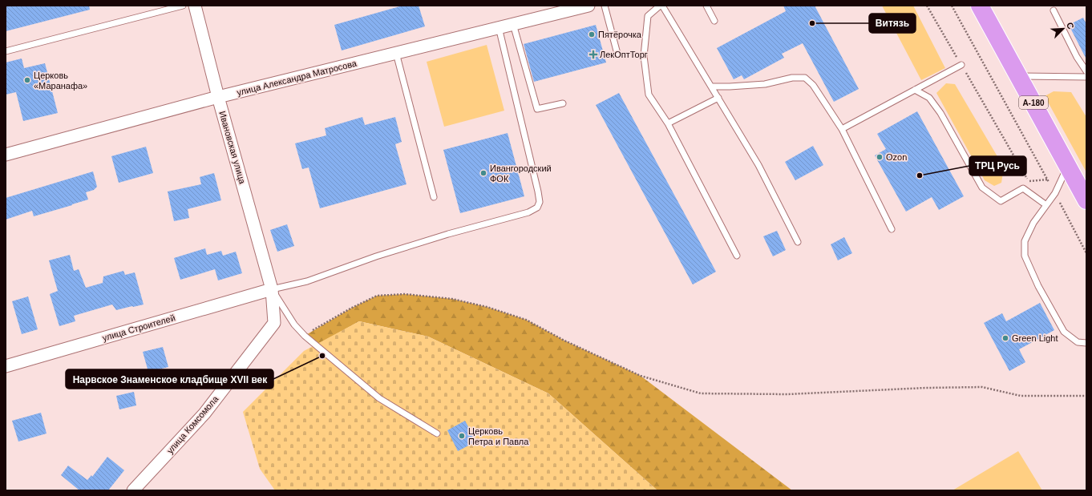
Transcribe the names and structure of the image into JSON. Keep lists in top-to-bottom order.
{
  "streets": {
    "highway": ["А-180"],
    "street": [
      "улица Александра Матросова",
      "Ивановская улица",
      "улица Строителей",
      "улица Комсомола"
    ]
  },
  "crossings": [
    ["улица Александра Матросова", "Ивановская улица"],
    ["Ивановская улица", "улица Строителей"],
    ["Ивановская улица", "улица Комсомола"],
    ["улица Строителей", "улица Комсомола"]
  ],
  "places": {
    "other": [
      "Витязь",
      "Пятёрочка",
      "Церковь «Маранафа»",
      "Ozon",
      "Ивангородский ФОК",
      "ТРЦ Русь",
      "Green Light",
      "Нарвское Знаменское кладбище XVII век",
      "Церковь Петра и Павла"
    ],
    "health": ["ЛекОптТорг"]
  },
  "north": "top right"
}
